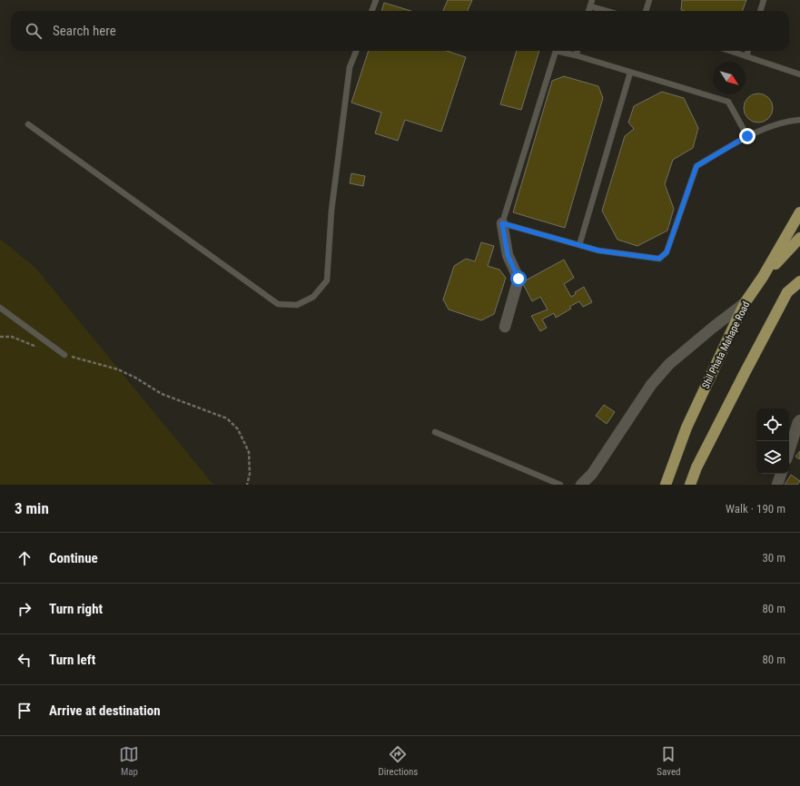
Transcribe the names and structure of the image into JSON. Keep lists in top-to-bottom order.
{
  "streets": {
    "main road": ["Shil Phata Mahape Road"]
  },
  "north": "bottom right",
  "page": {
    "search": "Search here",
    "heading": ["3 min", "Walk · 190 m"],
    "list": [
      ["Continue", "30 m"],
      ["Turn right", "80 m"],
      ["Turn left", "80 m"],
      "Arrive at destination"
    ],
    "nav": ["Map", "Directions", "Saved"]
  }
}
